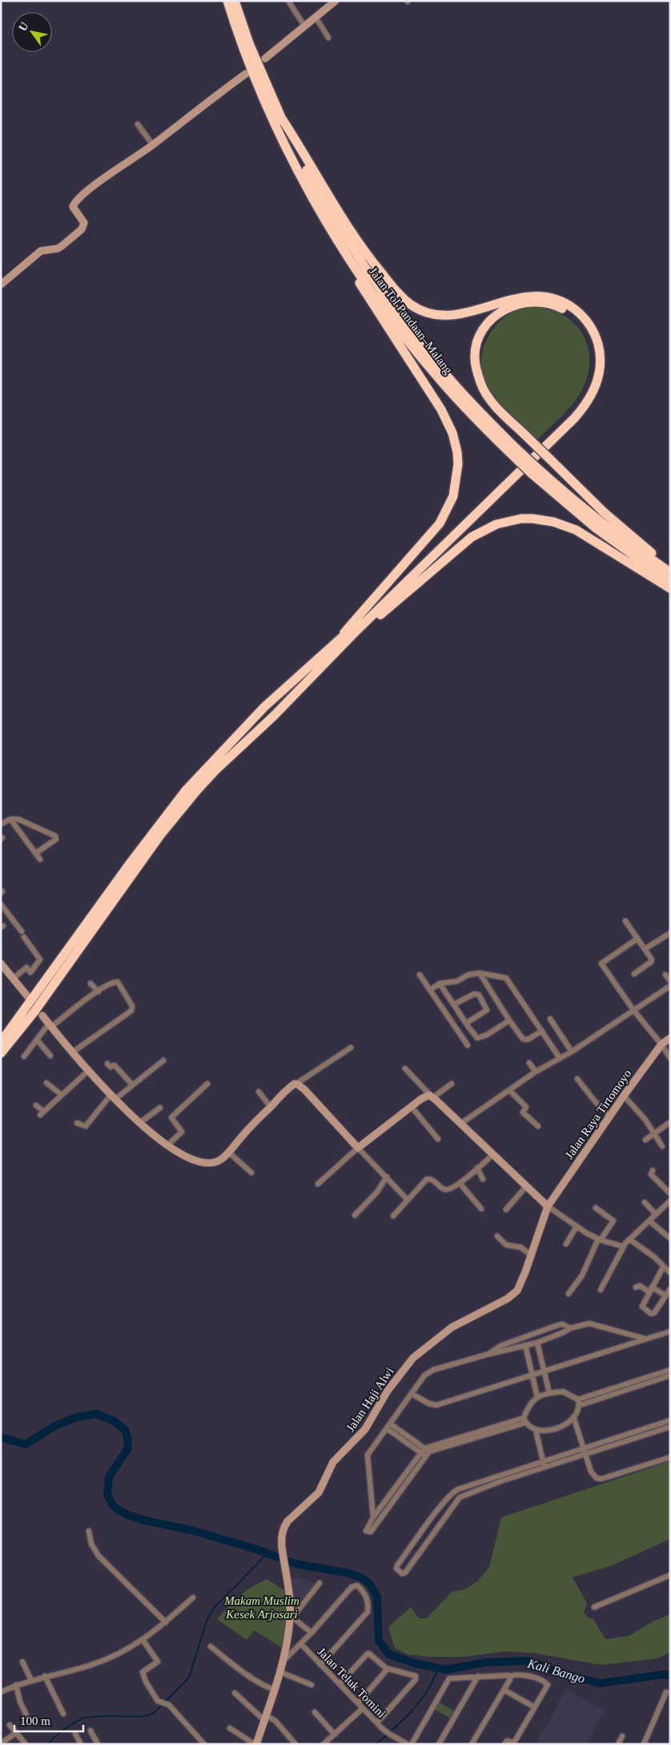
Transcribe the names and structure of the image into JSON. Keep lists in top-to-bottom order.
{
  "streets": {
    "highway": ["Jalan Tol Pandaan–Malang"],
    "street": ["Jalan Raya Tirtomoyo", "Jalan Haji Alwi", "Jalan Teluk Tomini"]
  },
  "crossings": [
    ["Jalan Raya Tirtomoyo", "Jalan Haji Alwi"]
  ],
  "water": ["Kali Bango"],
  "parks": ["Makam Muslim Kesek Arjosari"],
  "scale_bar": "100 m",
  "north": "top left"
}
